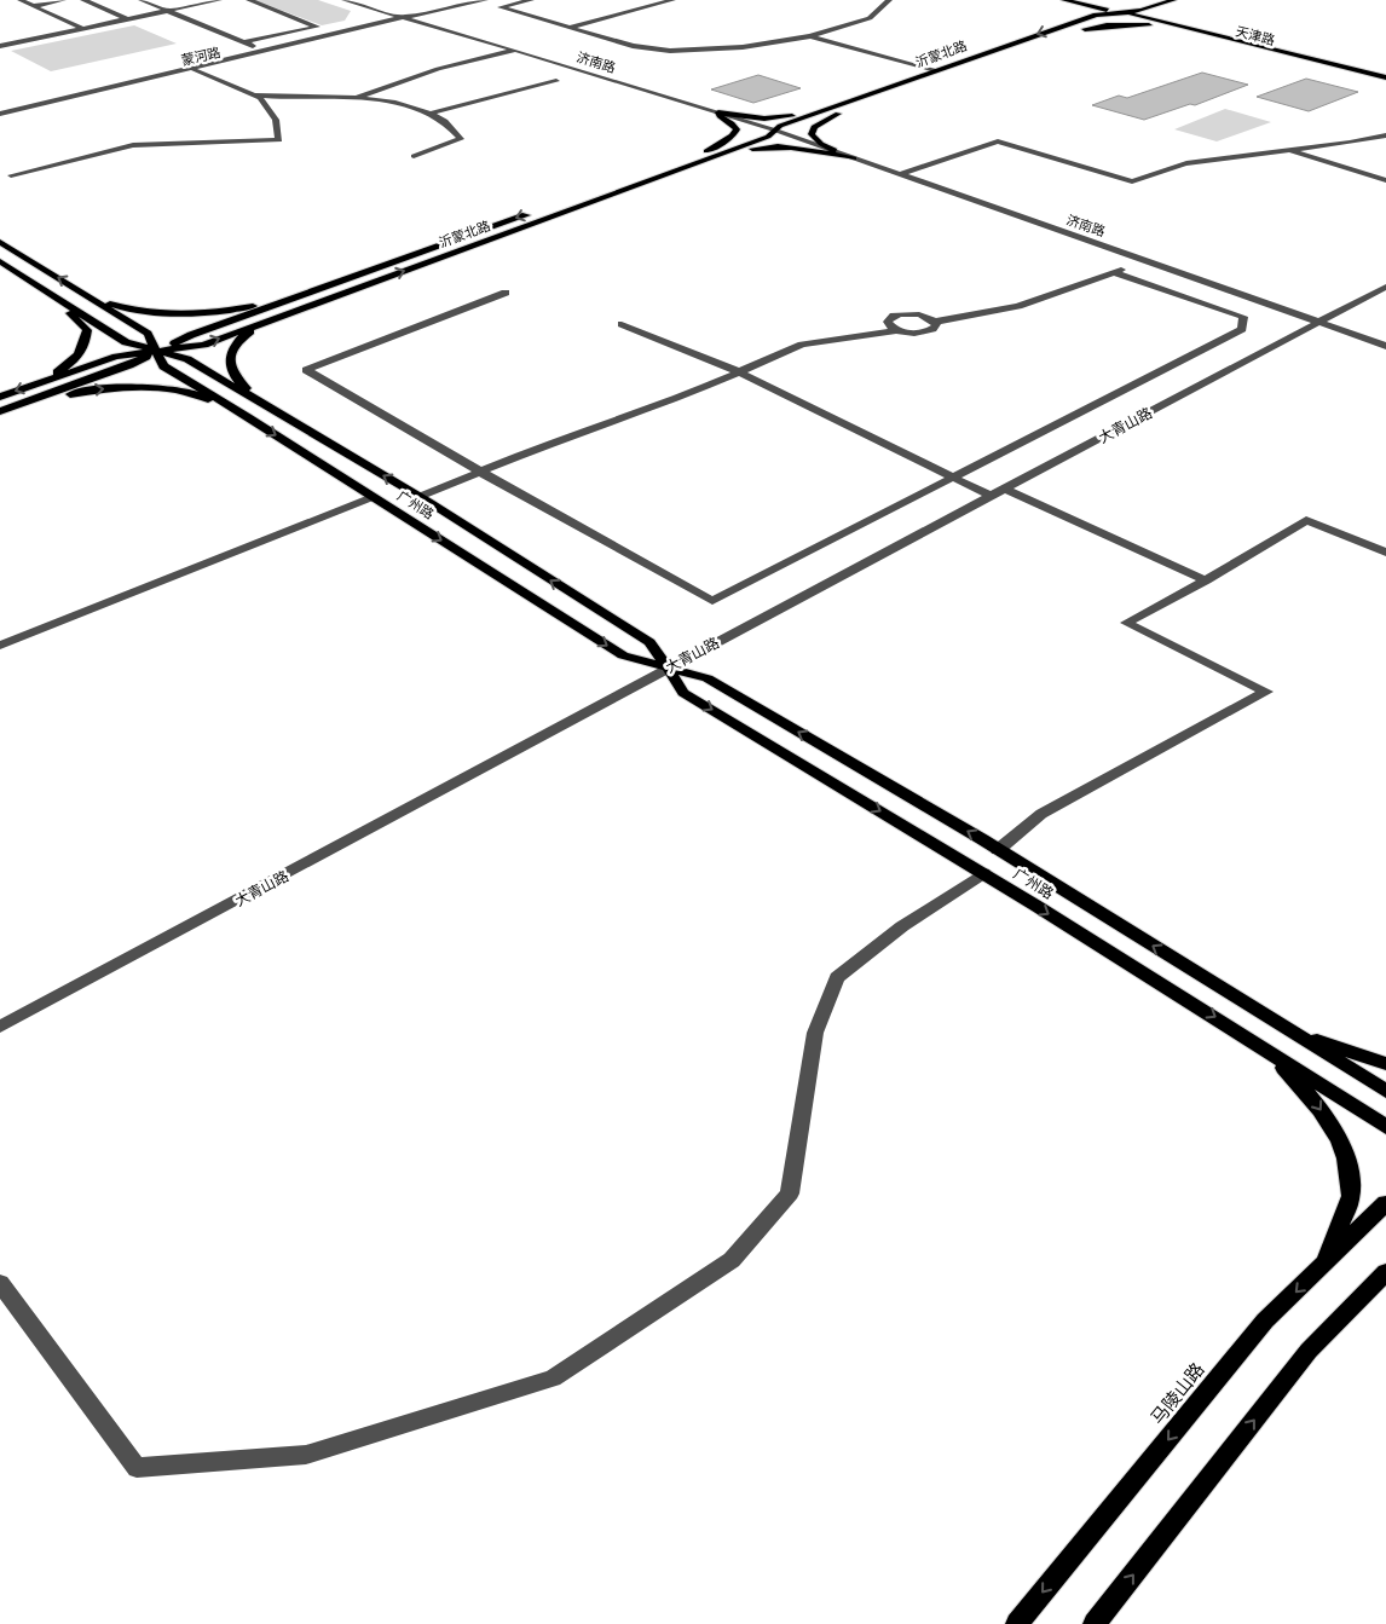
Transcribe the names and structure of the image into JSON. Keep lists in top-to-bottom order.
{
  "streets": {
    "main road": [
      "天津路",
      "沂蒙北路",
      "广州路",
      "马陵山路"
    ],
    "street": ["蒙河路", "济南路", "大青山路"]
  },
  "crossings": [
    ["天津路", "沂蒙北路"],
    ["沂蒙北路", "济南路"],
    ["沂蒙北路", "广州路"],
    ["蒙河路", "济南路"],
    ["济南路", "大青山路"],
    ["大青山路", "广州路"]
  ]
}
